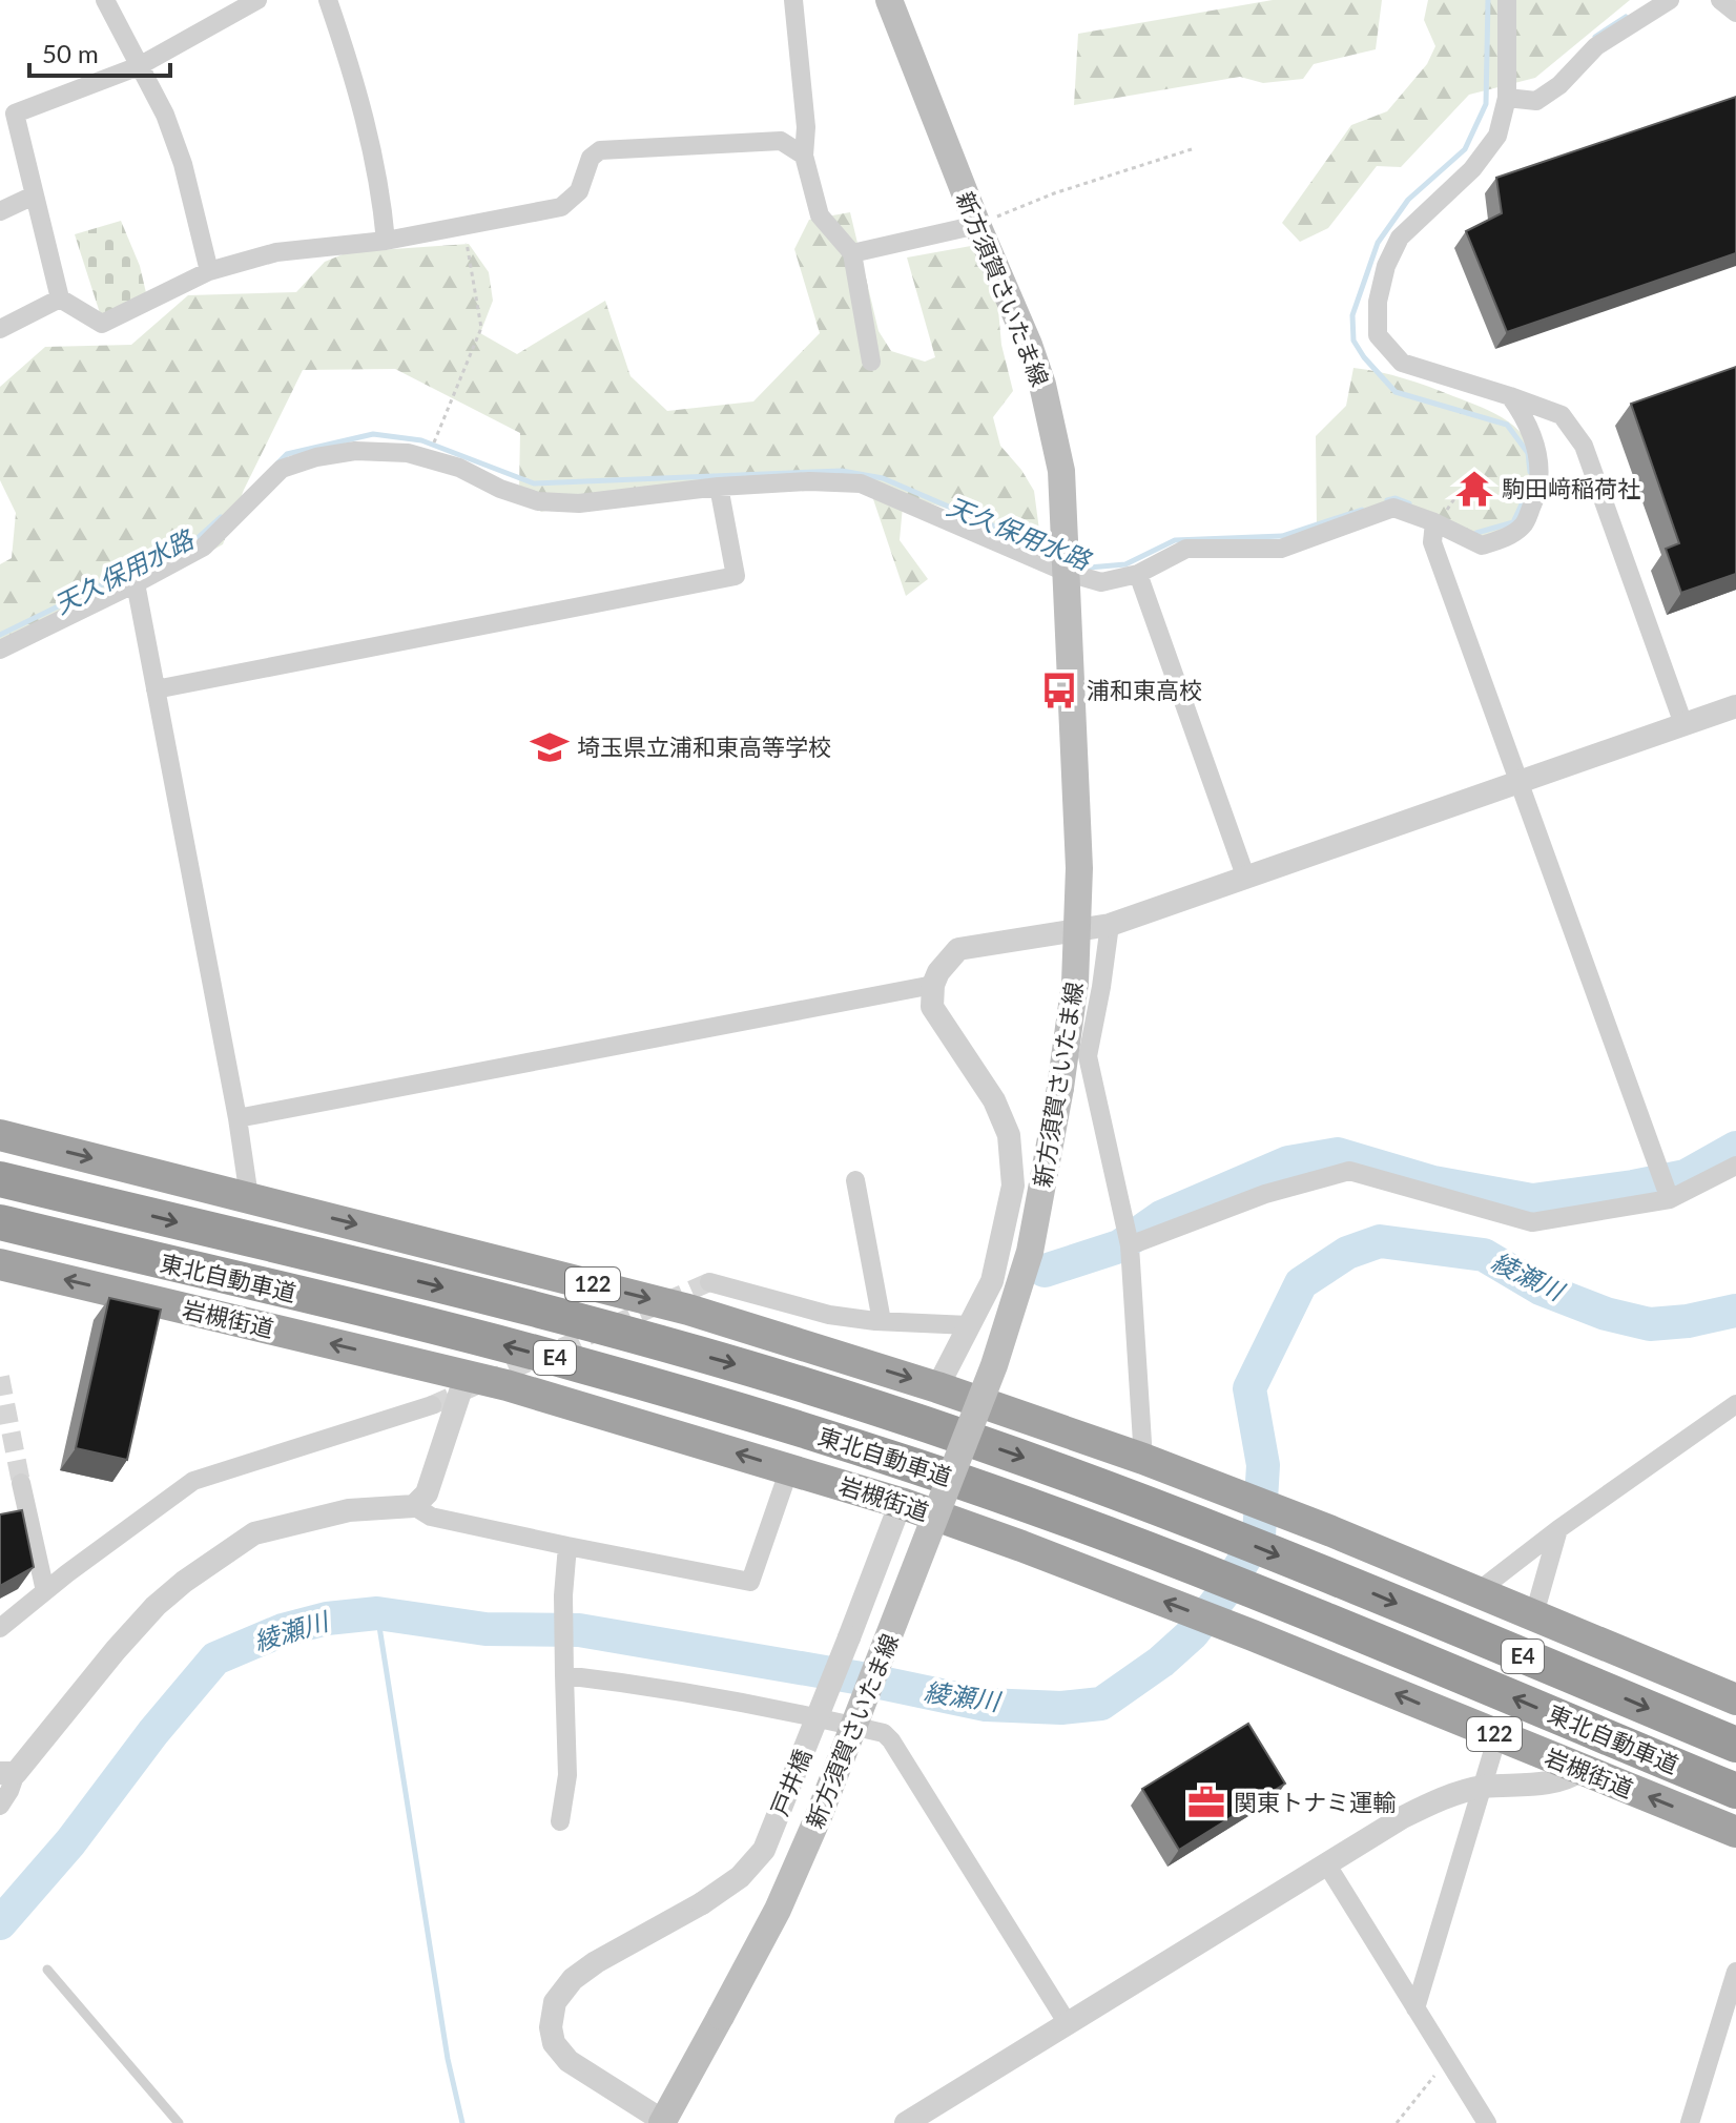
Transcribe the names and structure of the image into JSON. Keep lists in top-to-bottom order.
{
  "streets": {
    "highway": [
      "東北自動車道",
      "122",
      "岩槻街道",
      "E4"
    ],
    "main road": ["新方須賀さいたま線"],
    "street": ["戸井橋"]
  },
  "crossings": [
    ["新方須賀さいたま線", "戸井橋"],
    ["岩槻街道", "戸井橋"]
  ],
  "water": ["天久保用水路", "綾瀬川"],
  "places": {
    "temple": ["駒田﨑稲荷社"],
    "bus stop": ["浦和東高校"],
    "school or university": ["埼玉県立浦和東高等学校"],
    "office": ["関東トナミ運輸"]
  },
  "scale_bar": "50 m"
}
